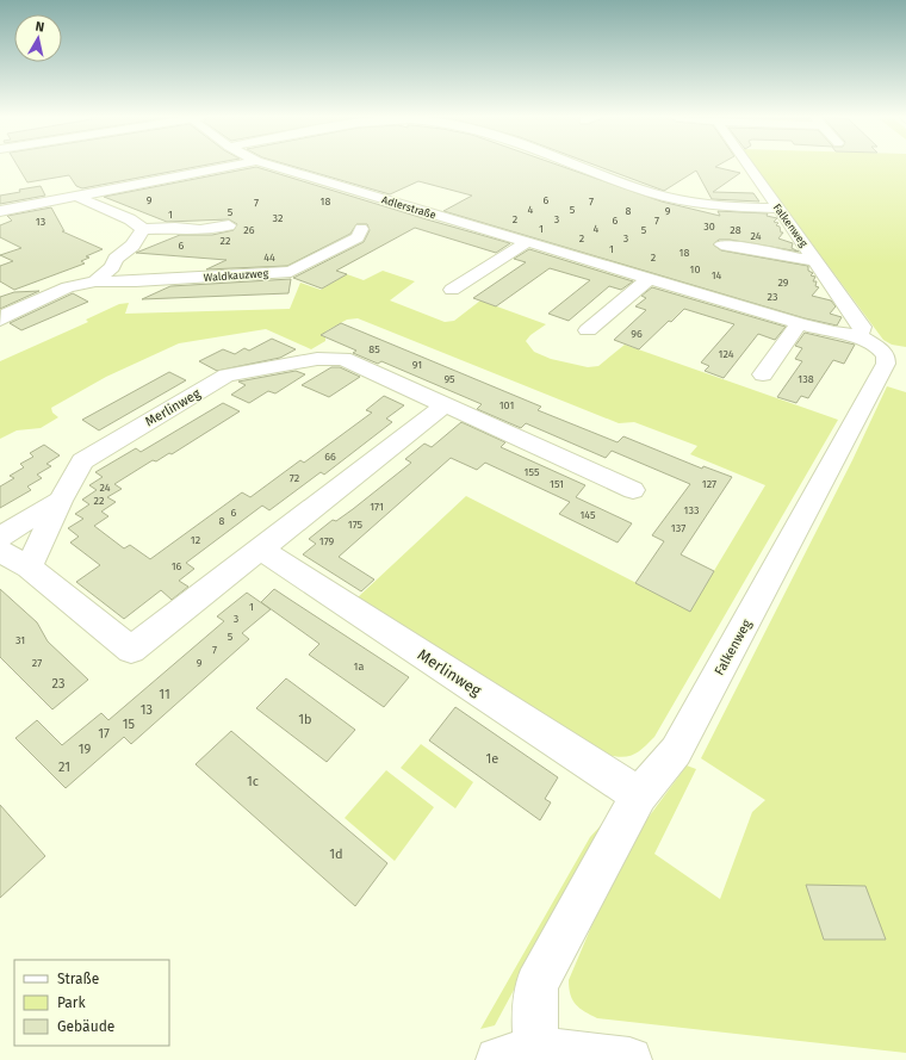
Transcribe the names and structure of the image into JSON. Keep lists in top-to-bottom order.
{
  "streets": {
    "main road": [
      "Adlerstraße",
      "Falkenweg",
      "Waldkauzweg",
      "Merlinweg"
    ]
  },
  "crossings": [
    ["Adlerstraße", "Falkenweg"],
    ["Falkenweg", "Merlinweg"]
  ],
  "house_numbers": [
    "9",
    "6",
    "18",
    "7",
    "7",
    "4",
    "5",
    "8",
    "9",
    "5",
    "1",
    "32",
    "2",
    "3",
    "6",
    "7",
    "13",
    "30",
    "1",
    "4",
    "26",
    "5",
    "28",
    "24",
    "2",
    "3",
    "22",
    "6",
    "1",
    "18",
    "44",
    "2",
    "10",
    "14",
    "29",
    "23",
    "96",
    "85",
    "124",
    "91",
    "95",
    "138",
    "101",
    "66",
    "155",
    "72",
    "151",
    "127",
    "24",
    "22",
    "171",
    "133",
    "6",
    "145",
    "8",
    "175",
    "137",
    "12",
    "179",
    "16",
    "1",
    "3",
    "5",
    "31",
    "7",
    "27",
    "9",
    "1a",
    "23",
    "11",
    "13",
    "1b",
    "15",
    "17",
    "19",
    "1e",
    "21",
    "1c",
    "1d"
  ],
  "legend": ["Straße", "Park", "Gebäude"],
  "north": "top"
}
